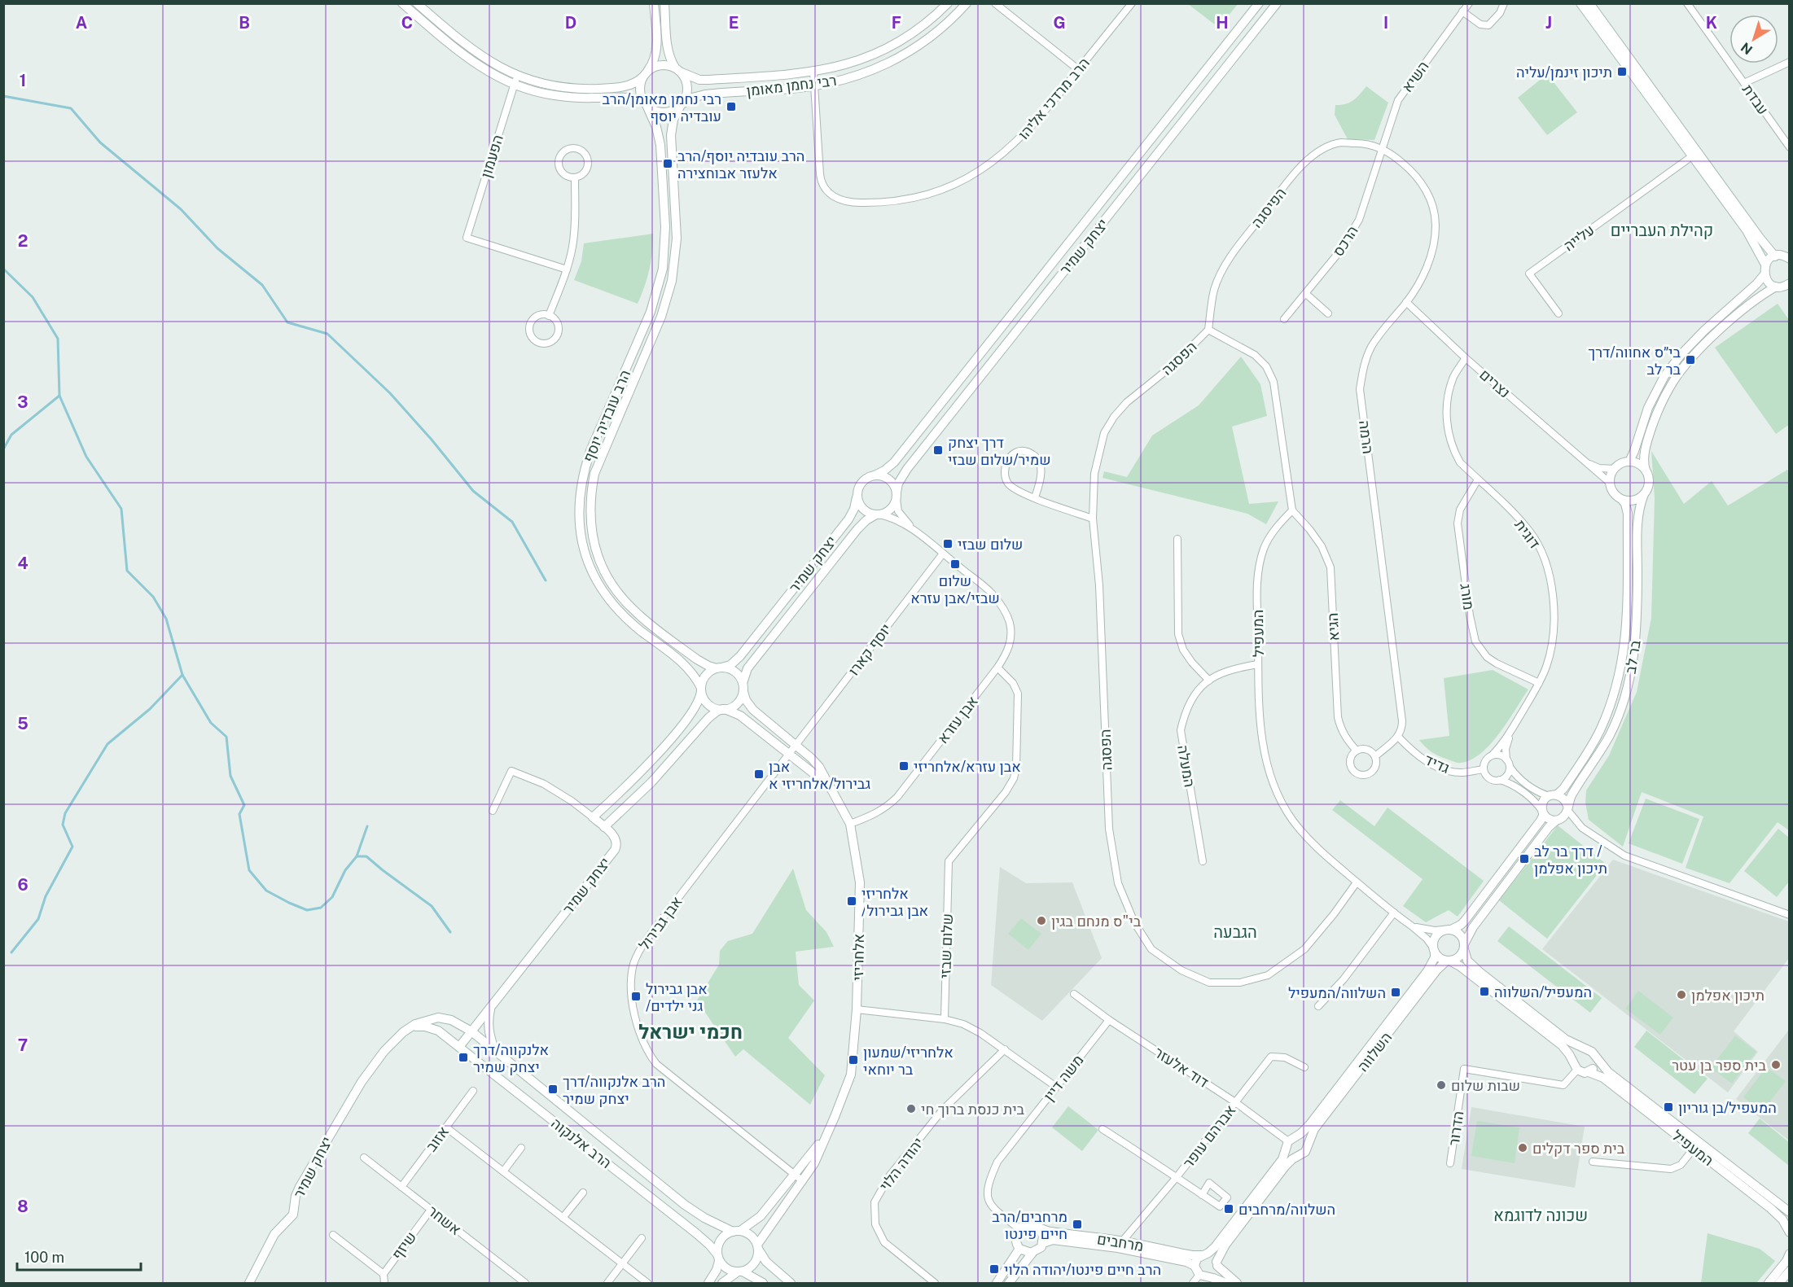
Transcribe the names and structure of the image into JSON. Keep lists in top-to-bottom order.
{
  "streets": {
    "street": [
      "השיא",
      "רבי נחמן מאומן",
      "הרב מרדכי אליהו",
      "עבדת",
      "הפעמון",
      "הפיסגה",
      "עלייה",
      "הרכס",
      "יצחק שמיר",
      "הפסגה",
      "נצרים",
      "הרב עובדיה יוסף",
      "הרמה",
      "דוגית",
      "מורג",
      "הגיא",
      "המעפיל",
      "יוסף קארו",
      "בר לב",
      "אבן עזרא",
      "גדיד",
      "המעלה",
      "אבן גבירול",
      "שלום שבזי",
      "אלחריזי",
      "השלווה",
      "דוד אלעזר",
      "משה דיין",
      "הדרור",
      "אברהם עופר",
      "אזוב",
      "הרב אלנקוה",
      "יהודה הלוי",
      "אשחר",
      "מרחבים",
      "שיזף"
    ]
  },
  "crossings": [
    ["השיא", "הפיסגה"],
    ["השיא", "הרכס"],
    ["השיא", "הרמה"],
    ["רבי נחמן מאומן", "הרב מרדכי אליהו"],
    ["רבי נחמן מאומן", "הרב עובדיה יוסף"],
    ["הפיסגה", "הרכס"],
    ["הפיסגה", "הפסגה"],
    ["הפיסגה", "הרמה"],
    ["הרכס", "הרמה"],
    ["יצחק שמיר", "הרב עובדיה יוסף"],
    ["יצחק שמיר", "אלחריזי"],
    ["יצחק שמיר", "הרב אלנקוה"],
    ["הפסגה", "המעפיל"],
    ["נצרים", "הרמה"],
    ["נצרים", "דוגית"],
    ["נצרים", "בר לב"],
    ["הרב עובדיה יוסף", "אלחריזי"],
    ["הרמה", "גדיד"],
    ["דוגית", "מורג"],
    ["דוגית", "גדיד"],
    ["הגיא", "המעפיל"],
    ["המעפיל", "המעלה"],
    ["המעפיל", "השלווה"],
    ["המעפיל", "הדרור"],
    ["יוסף קארו", "אבן גבירול"],
    ["יוסף קארו", "אלחריזי"],
    ["אבן עזרא", "שלום שבזי"],
    ["אבן עזרא", "אלחריזי"],
    ["אבן גבירול", "אלחריזי"],
    ["אלחריזי", "הרב אלנקוה"],
    ["השלווה", "דוד אלעזר"],
    ["דוד אלעזר", "משה דיין"],
    ["דוד אלעזר", "אברהם עופר"],
    ["משה דיין", "מרחבים"],
    ["אברהם עופר", "מרחבים"],
    ["אזוב", "אשחר"],
    ["אשחר", "שיזף"]
  ],
  "districts": [
    "קהילת העבריים",
    "הגבעה",
    "חכמי ישראל",
    "שכונה לדוגמא"
  ],
  "places": {
    "transit": [
      "תיכון זינמן/עליה",
      "רבי נחמן מאומן/הרב עובדיה יוסף",
      "הרב עובדיה יוסף/הרב אלעזר אבוחצירה",
      "בי״ס אחווה/דרך בר לב",
      "דרך יצחק שמיר/שלום שבזי",
      "שלום שבזי",
      "שלום שבזי/אבן עזרא",
      "אבן עזרא/אלחריזי",
      "אבן גבירול/אלחריזי א",
      "דרך בר לב / תיכון אפלמן",
      "אלחריזי /אבן גבירול",
      "המעפיל/השלווה",
      "השלווה/המעפיל",
      "אבן גבירול /גני ילדים",
      "אלנקווה/דרך יצחק שמיר",
      "אלחריזי/שמעון בר יוחאי",
      "הרב אלנקווה/דרך יצחק שמיר",
      "המעפיל/בן גוריון",
      "השלווה/מרחבים",
      "מרחבים/הרב חיים פינטו",
      "הרב חיים פינטו/יהודה הלוי"
    ],
    "other": [
      "בי\"ס מנחם בגין",
      "תיכון אפלמן",
      "בית ספר בן עטר",
      "שבות שלום",
      "בית כנסת ברוך חי",
      "בית ספר דקלים"
    ]
  },
  "scale_bar": "100 m",
  "north": "bottom left",
  "grid": {
    "columns": [
      "A",
      "B",
      "C",
      "D",
      "E",
      "F",
      "G",
      "H",
      "I",
      "J",
      "K"
    ],
    "rows": [
      "1",
      "2",
      "3",
      "4",
      "5",
      "6",
      "7",
      "8"
    ]
  }
}
